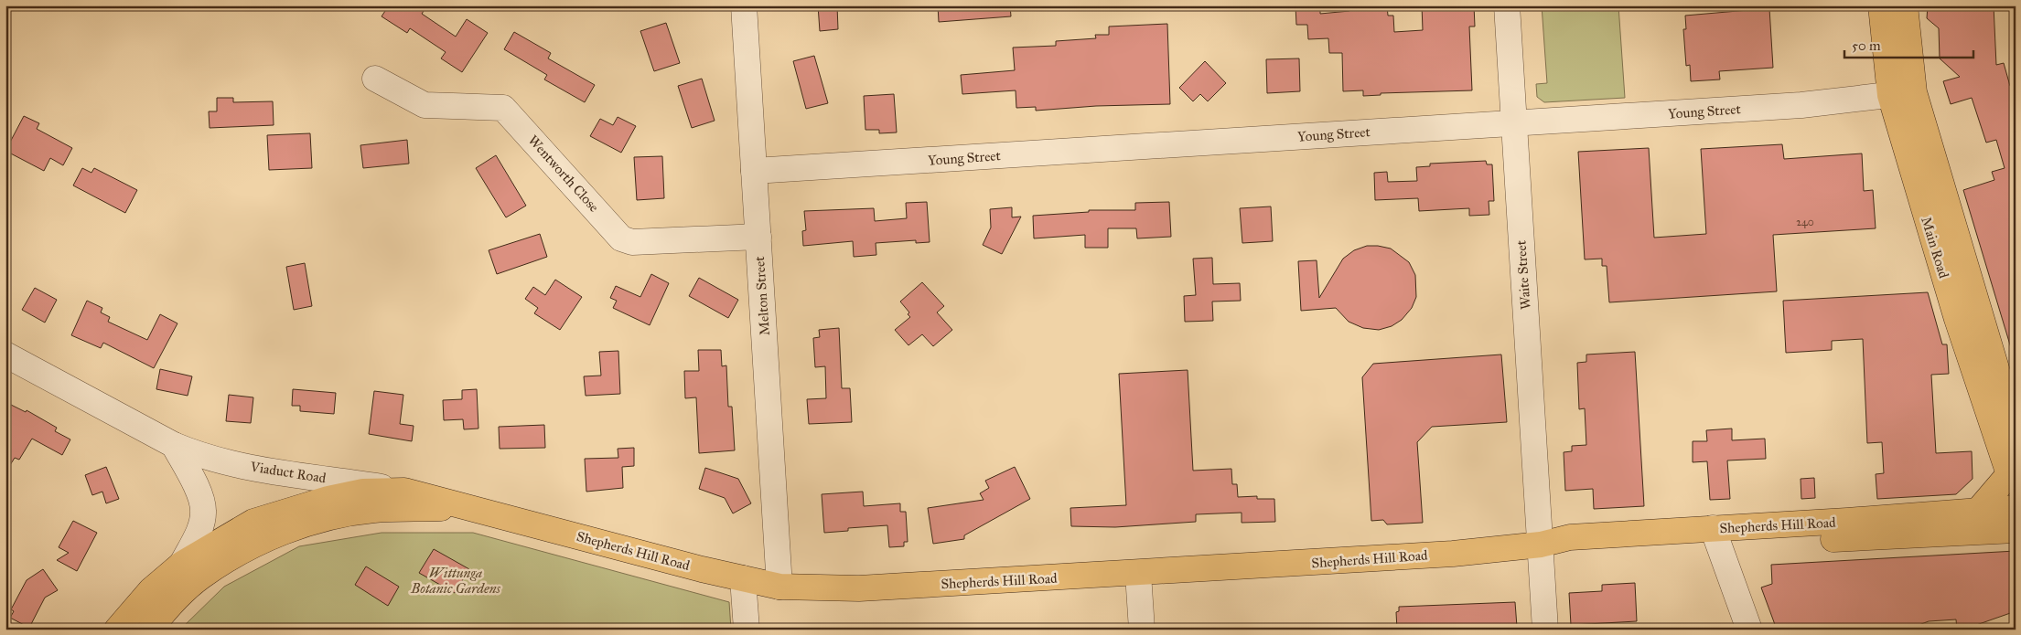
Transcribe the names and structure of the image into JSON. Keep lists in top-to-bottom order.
{
  "streets": {
    "main road": ["Main Road", "Shepherds Hill Road"],
    "street": [
      "Young Street",
      "Wentworth Close",
      "Waite Street",
      "Melton Street",
      "Viaduct Road"
    ]
  },
  "crossings": [
    ["Young Street", "Main Road"],
    ["Young Street", "Waite Street"],
    ["Young Street", "Melton Street"],
    ["Wentworth Close", "Melton Street"],
    ["Waite Street", "Shepherds Hill Road"],
    ["Melton Street", "Shepherds Hill Road"],
    ["Viaduct Road", "Shepherds Hill Road"]
  ],
  "parks": ["Wittunga Botanic Gardens"],
  "house_numbers": ["240"],
  "scale_bar": "50 m"
}
